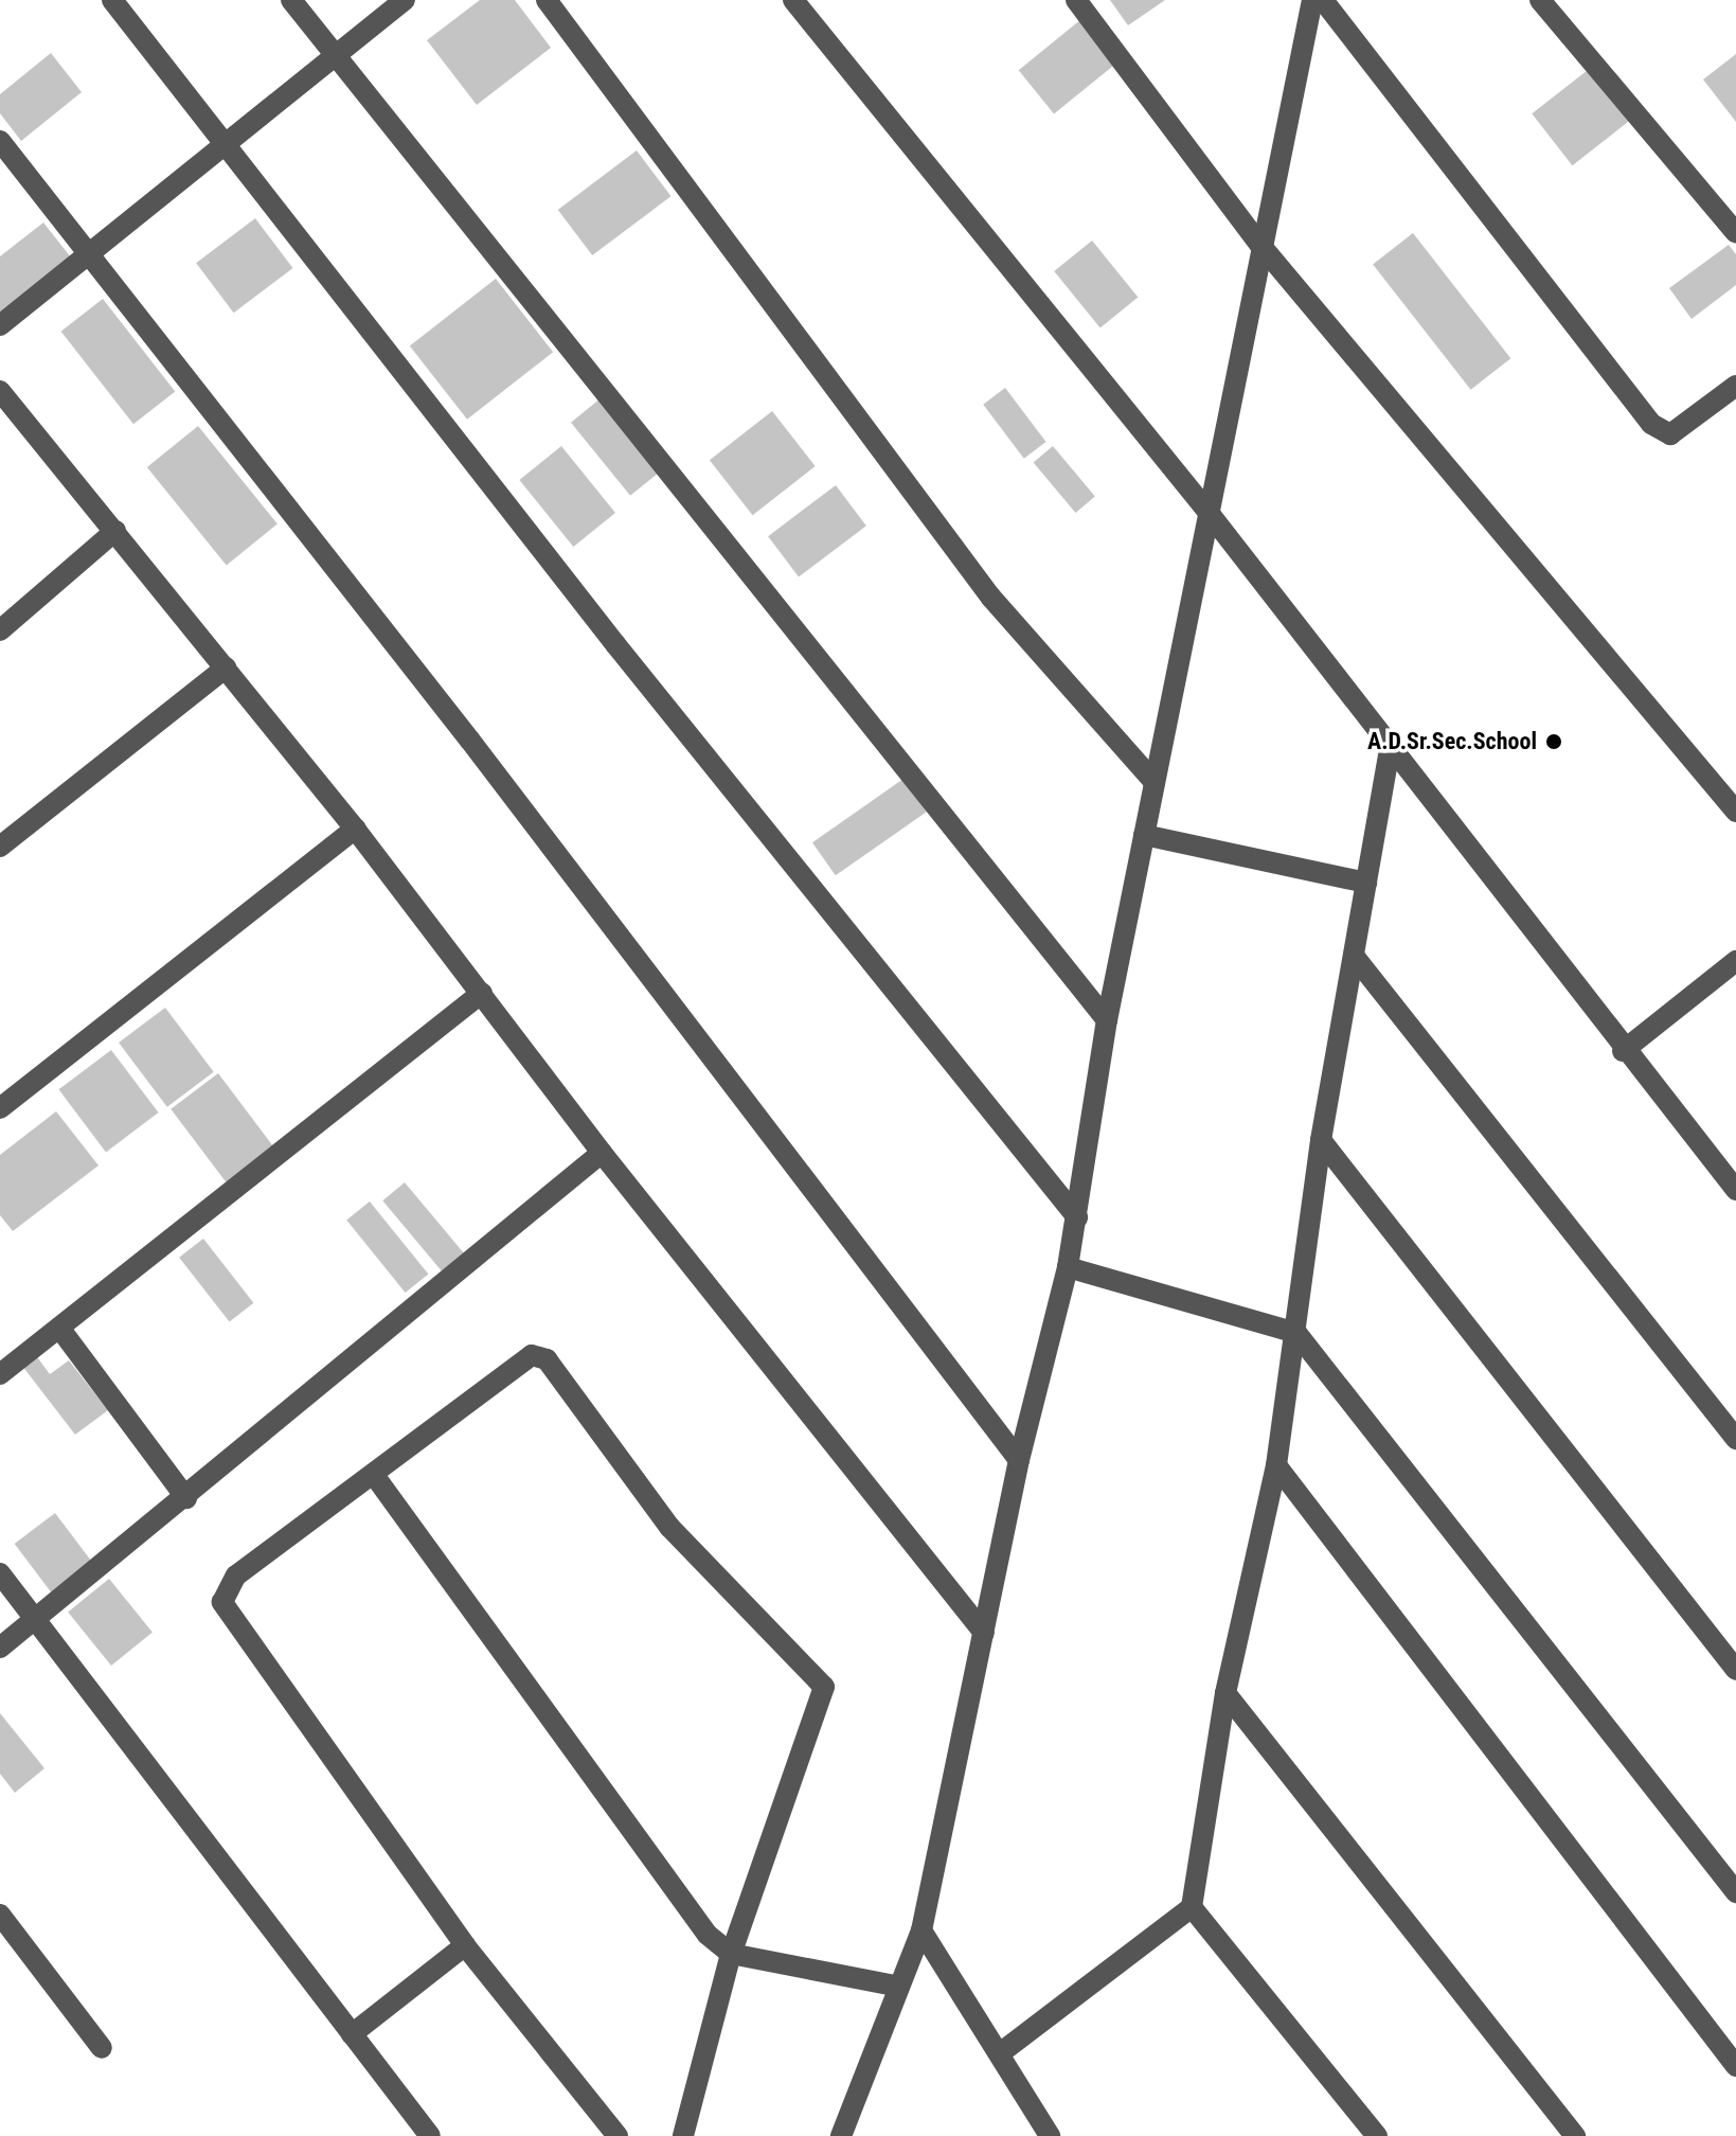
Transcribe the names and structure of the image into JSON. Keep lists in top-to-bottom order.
{
  "places": ["A.D.Sr.Sec.School"]
}
